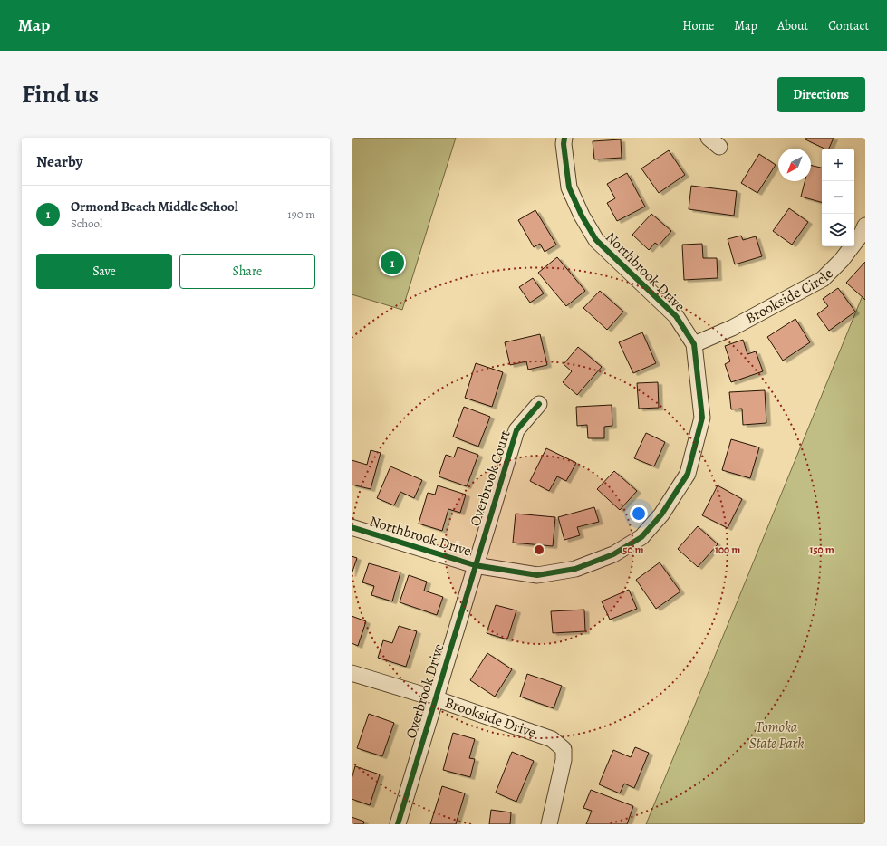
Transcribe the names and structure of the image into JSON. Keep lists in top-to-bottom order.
{
  "streets": {
    "street": [
      "Northbrook Drive",
      "Brookside Circle",
      "Overbrook Court",
      "Overbrook Drive",
      "Brookside Drive"
    ]
  },
  "crossings": [
    ["Northbrook Drive", "Brookside Circle"],
    ["Northbrook Drive", "Overbrook Court"],
    ["Northbrook Drive", "Overbrook Drive"],
    ["Overbrook Court", "Overbrook Drive"],
    ["Overbrook Drive", "Brookside Drive"]
  ],
  "parks": ["Tomoka State Park"],
  "north": "bottom left",
  "page": {
    "header": "Map",
    "nav": [
      "Home",
      "Map",
      "About",
      "Contact"
    ],
    "title": "Find us",
    "buttons": [
      "Directions",
      ["Save", "Share"]
    ],
    "heading": "Nearby",
    "map_buttons": ["+", "−"],
    "list": [
      {
        "mark": "1",
        "name": "Ormond Beach Middle School",
        "note": "School",
        "value": "190 m"
      }
    ],
    "pins": "1"
  },
  "rings": ["50 m", "100 m", "150 m"]
}
